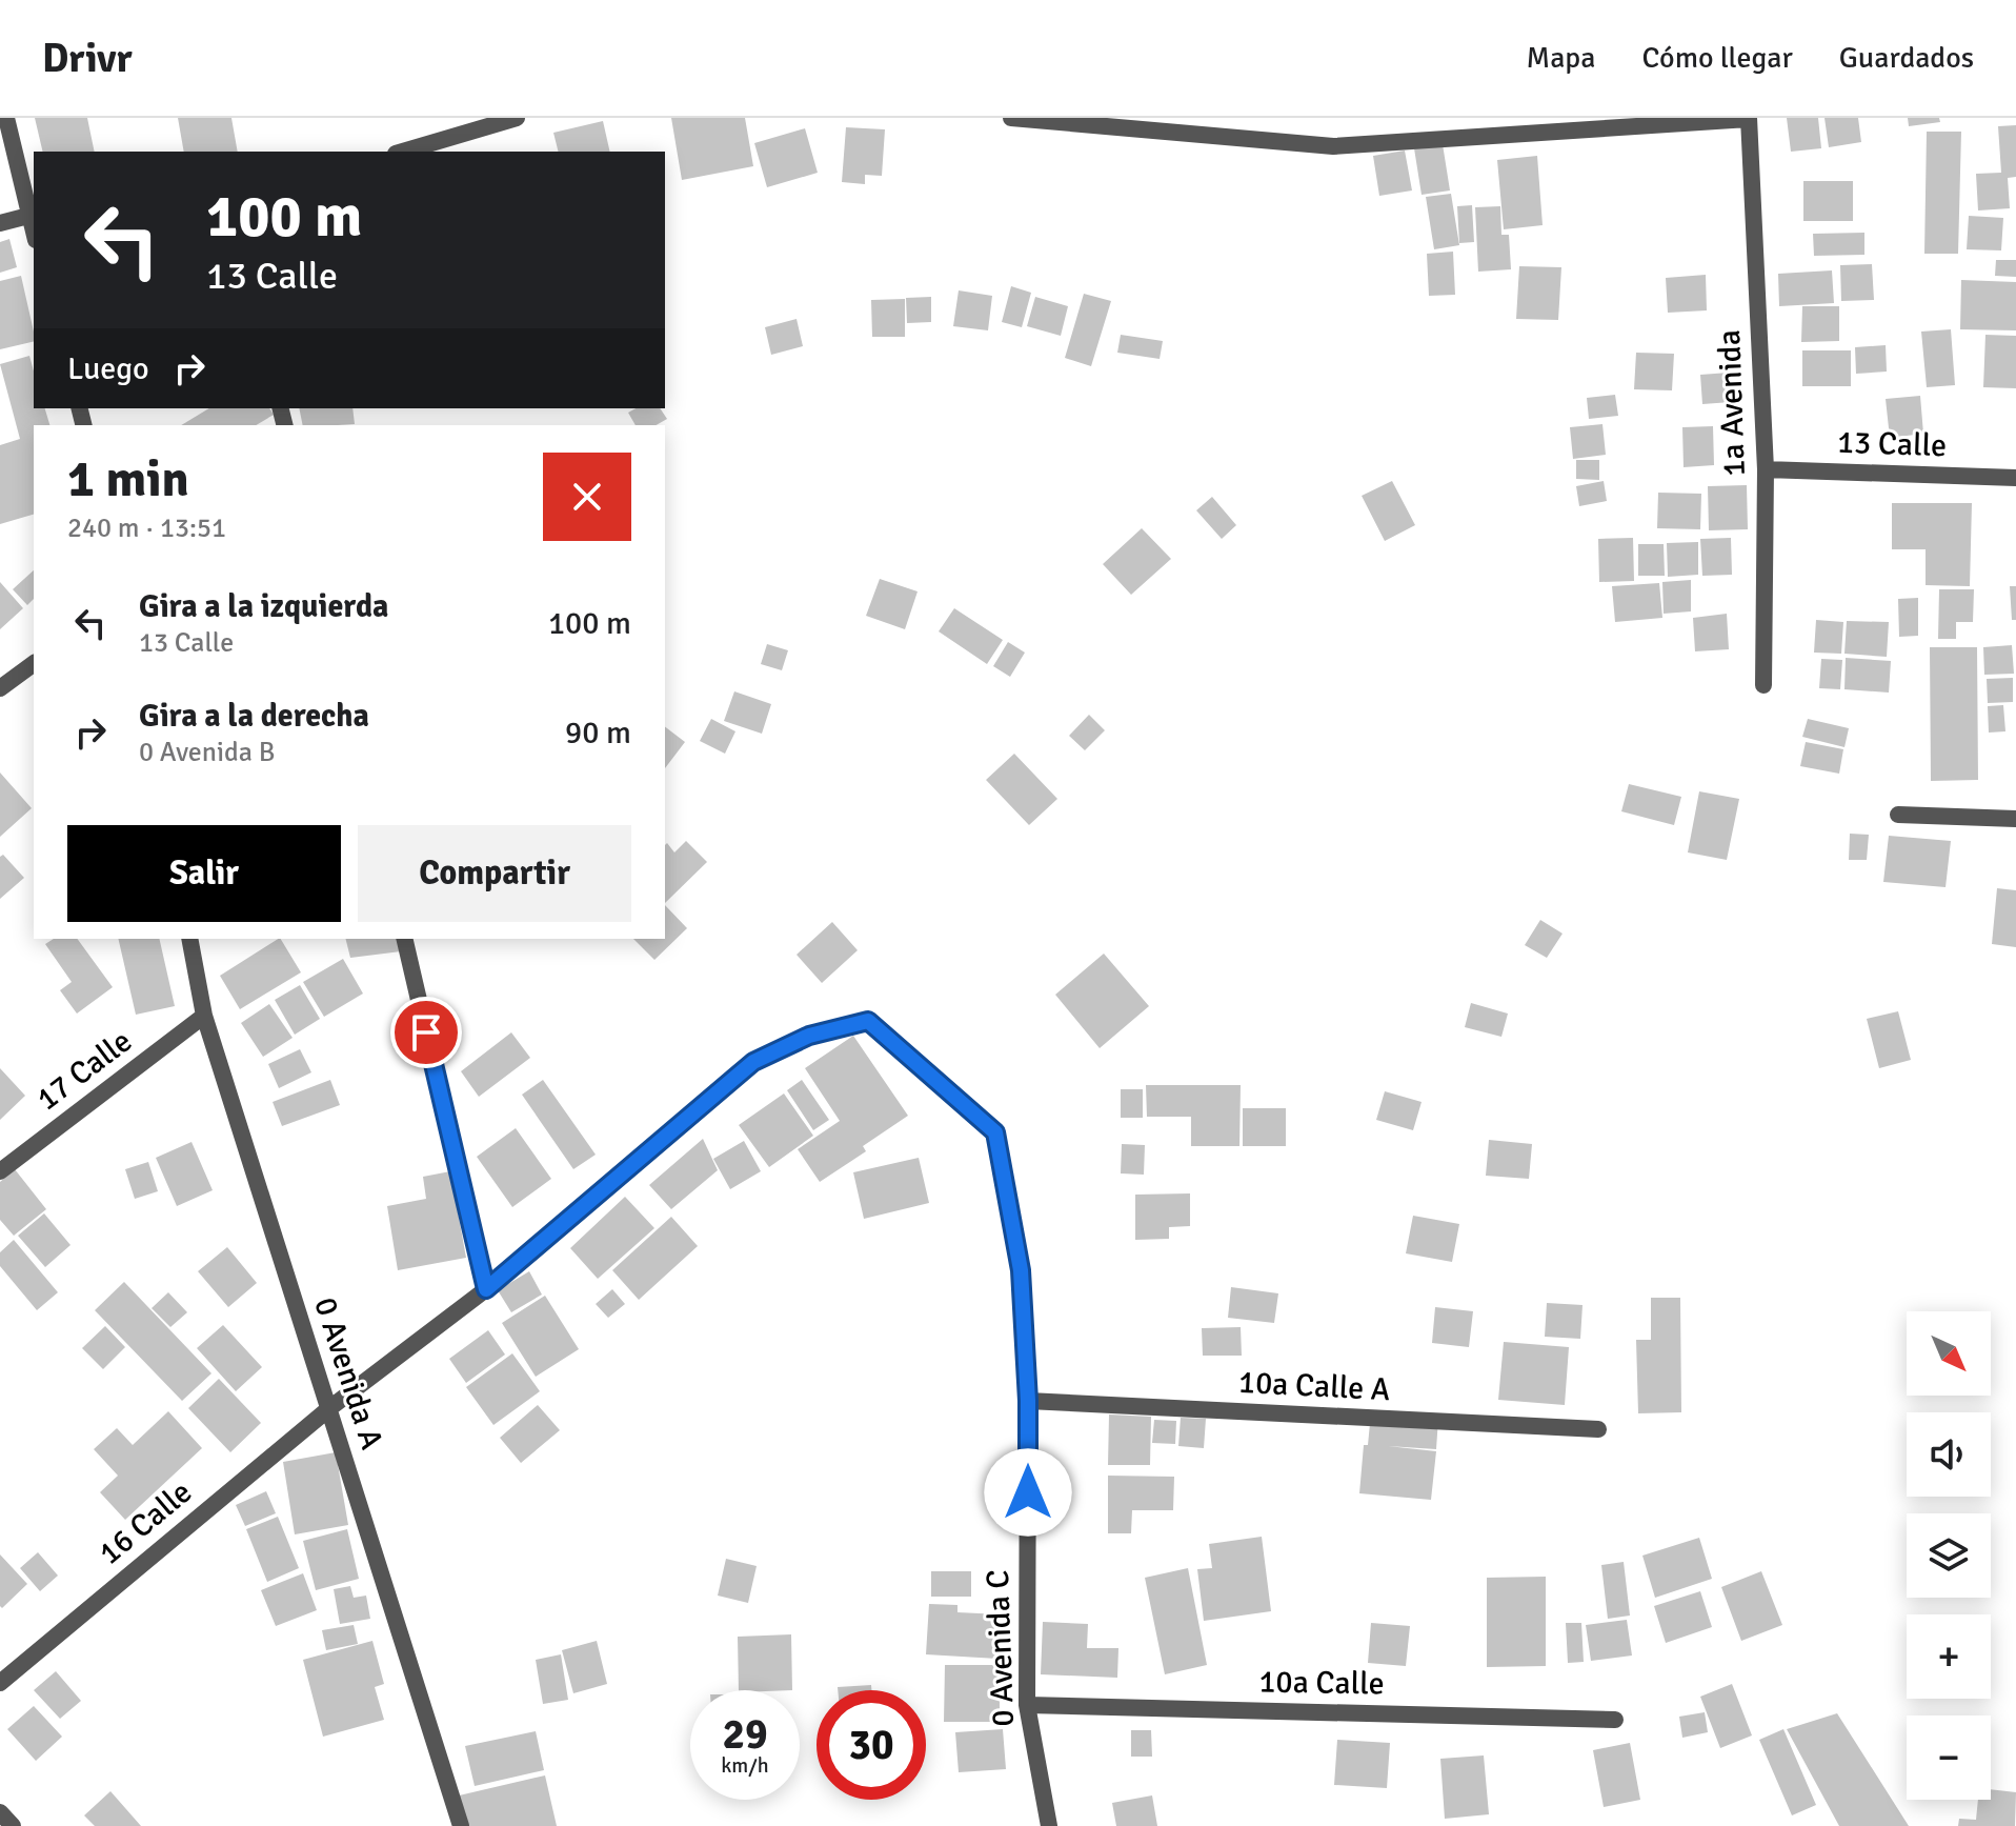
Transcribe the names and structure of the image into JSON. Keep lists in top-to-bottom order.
{
  "streets": {
    "street": [
      "1a Avenida",
      "13 Calle",
      "17 Calle",
      "0 Avenida A",
      "10a Calle A",
      "16 Calle",
      "0 Avenida C",
      "10a Calle"
    ]
  },
  "crossings": [
    ["1a Avenida", "13 Calle"],
    ["17 Calle", "0 Avenida A"],
    ["0 Avenida A", "16 Calle"],
    ["10a Calle A", "0 Avenida C"],
    ["0 Avenida C", "10a Calle"]
  ],
  "north": "bottom right",
  "page": {
    "header": "Drivr",
    "nav": ["Mapa", "Cómo llegar", "Guardados"],
    "turn": ["100 m", "13 Calle"],
    "then": "Luego",
    "heading": ["1 min", "240 m · 13:51"],
    "list": [
      {
        "name": "Gira a la izquierda",
        "note": "13 Calle",
        "value": "100 m"
      },
      {
        "name": "Gira a la derecha",
        "note": "0 Avenida B",
        "value": "90 m"
      }
    ],
    "buttons": ["Salir", "Compartir"],
    "map_buttons": ["+", "−"],
    "speed": "29 km/h",
    "limit": "30"
  }
}
